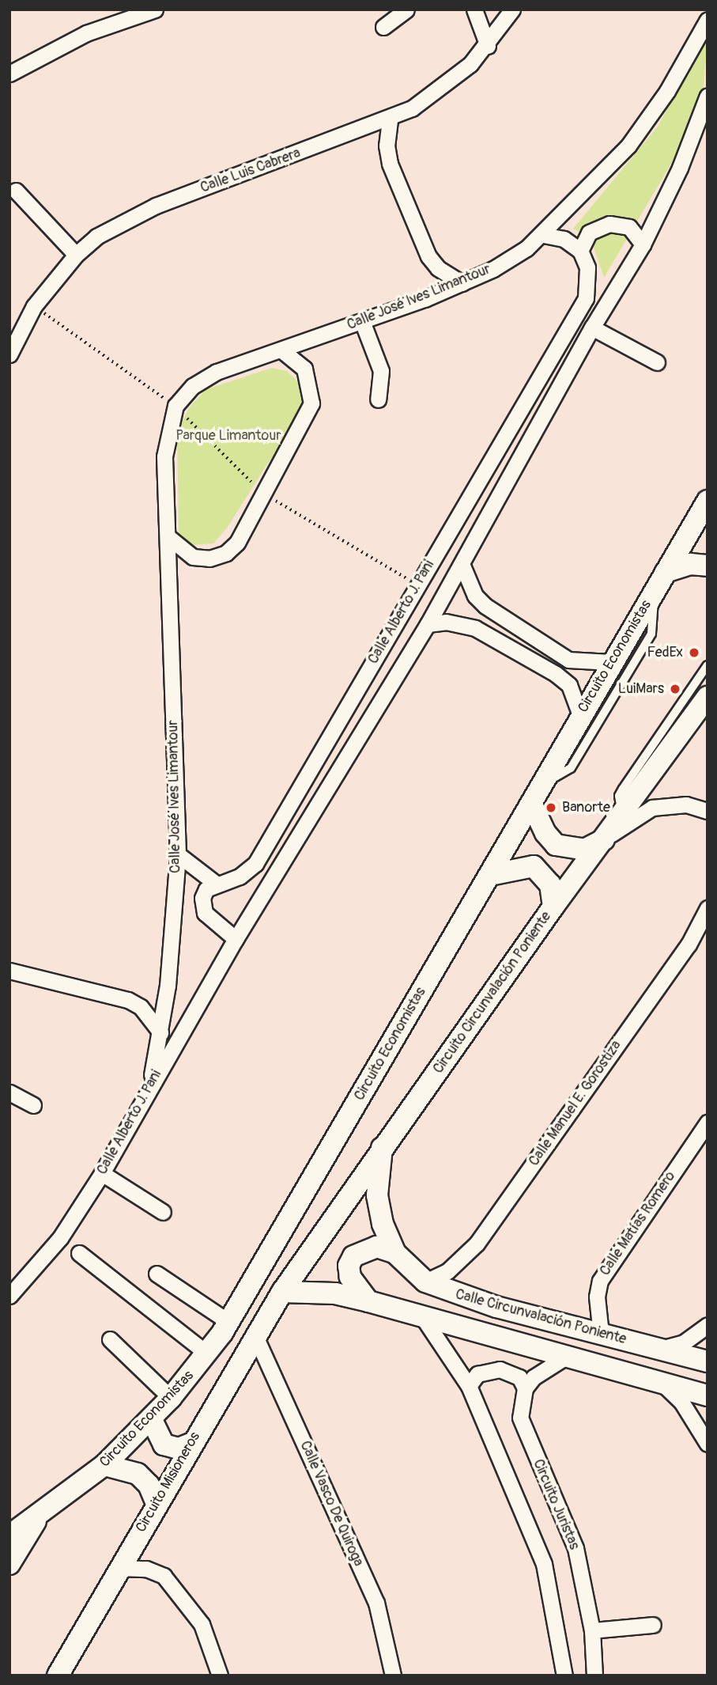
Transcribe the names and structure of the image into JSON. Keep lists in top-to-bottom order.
{
  "streets": {
    "main road": [
      "Circuito Economistas",
      "Circuito Circunvalación Poniente",
      "Calle Circunvalación Poniente",
      "Circuito Misioneros"
    ],
    "street": [
      "Calle Luis Cabrera",
      "Calle José Ives Limantour",
      "Calle Alberto J. Pani",
      "Calle Manuel E. Gorostiza",
      "Calle Matías Romero",
      "Calle Vasco De Quiroga",
      "Circuito Juristas"
    ]
  },
  "crossings": [
    ["Calle José Ives Limantour", "Calle Alberto J. Pani"],
    ["Circuito Circunvalación Poniente", "Calle Circunvalación Poniente"],
    ["Circuito Circunvalación Poniente", "Circuito Misioneros"],
    ["Calle Manuel E. Gorostiza", "Calle Circunvalación Poniente"],
    ["Calle Matías Romero", "Calle Circunvalación Poniente"],
    ["Circuito Misioneros", "Calle Vasco De Quiroga"]
  ],
  "parks": ["Parque Limantour"],
  "places": ["FedEx", "LuiMars", "Banorte"]
}
